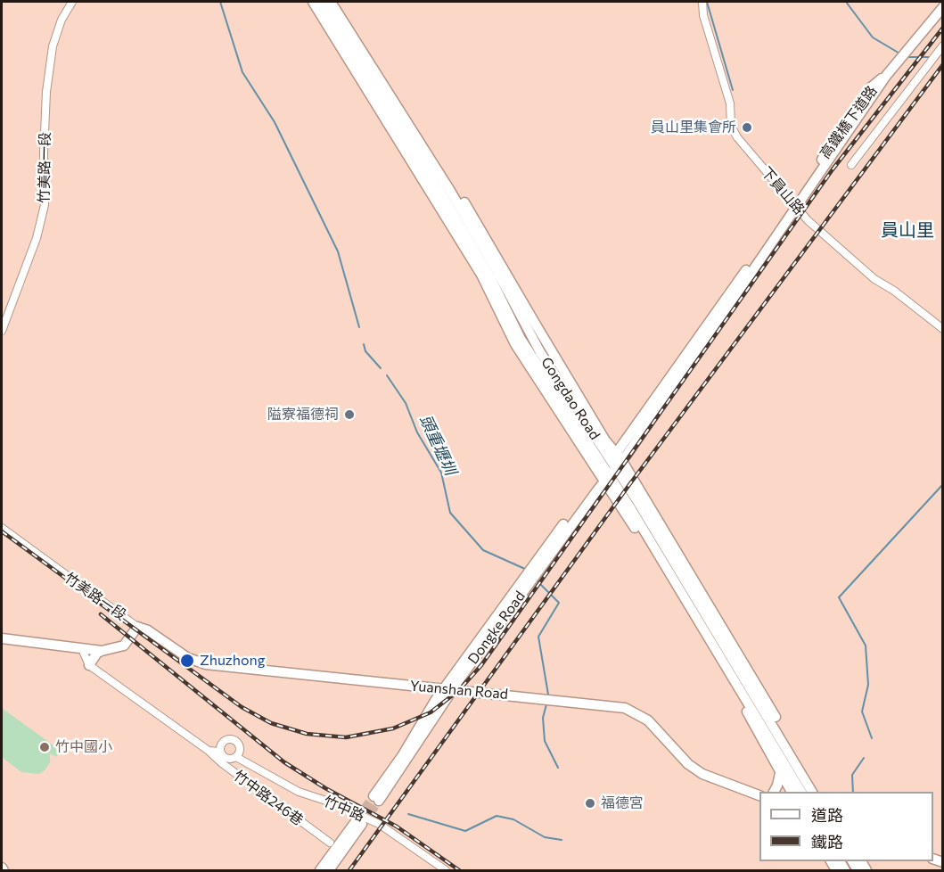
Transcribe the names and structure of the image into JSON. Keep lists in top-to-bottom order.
{
  "streets": {
    "street": [
      "高鐵橋下道路",
      "竹美路一段",
      "下員山路",
      "Gongdao Road",
      "Dongke Road",
      "Yuanshan Road",
      "竹中路246巷",
      "竹中路"
    ]
  },
  "crossings": [
    ["高鐵橋下道路", "下員山路"],
    ["高鐵橋下道路", "Gongdao Road"],
    ["高鐵橋下道路", "Dongke Road"],
    ["竹美路一段", "Yuanshan Road"],
    ["Gongdao Road", "Dongke Road"],
    ["Dongke Road", "Yuanshan Road"]
  ],
  "districts": ["員山里"],
  "water": ["頭重壢圳"],
  "places": [
    "員山里集會所",
    "隘寮福德祠",
    "Zhuzhong",
    "竹中國小",
    "福德宮"
  ],
  "legend": ["道路", "鐵路"]
}
